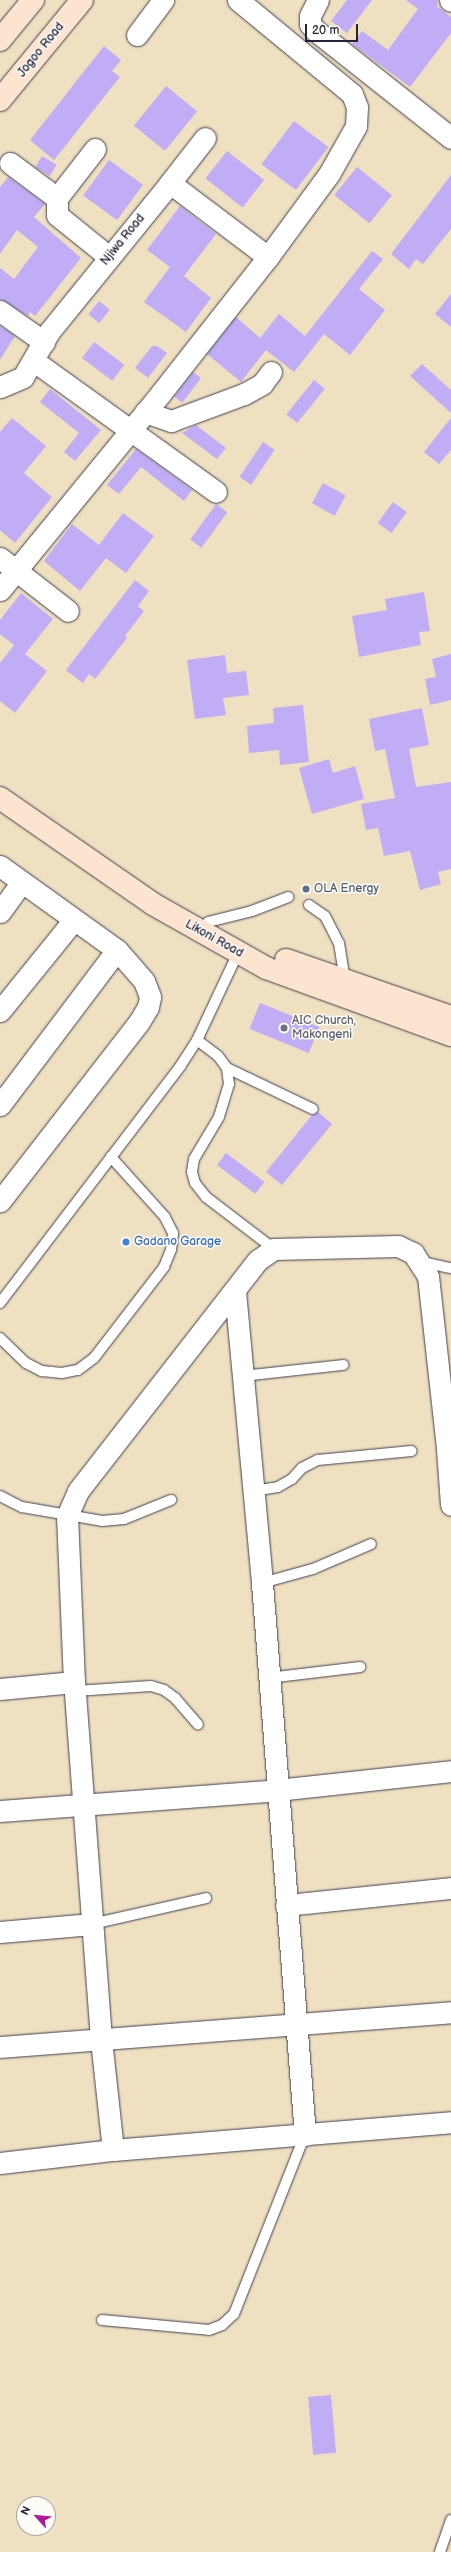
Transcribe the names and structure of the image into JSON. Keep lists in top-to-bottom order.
{
  "streets": {
    "street": ["Jogoo Road", "Njiwa Road", "Likoni Road"]
  },
  "places": ["OLA Energy", "AIC Church, Makongeni", "Gadano Garage"],
  "scale_bar": "20 m",
  "north": "top left"
}
